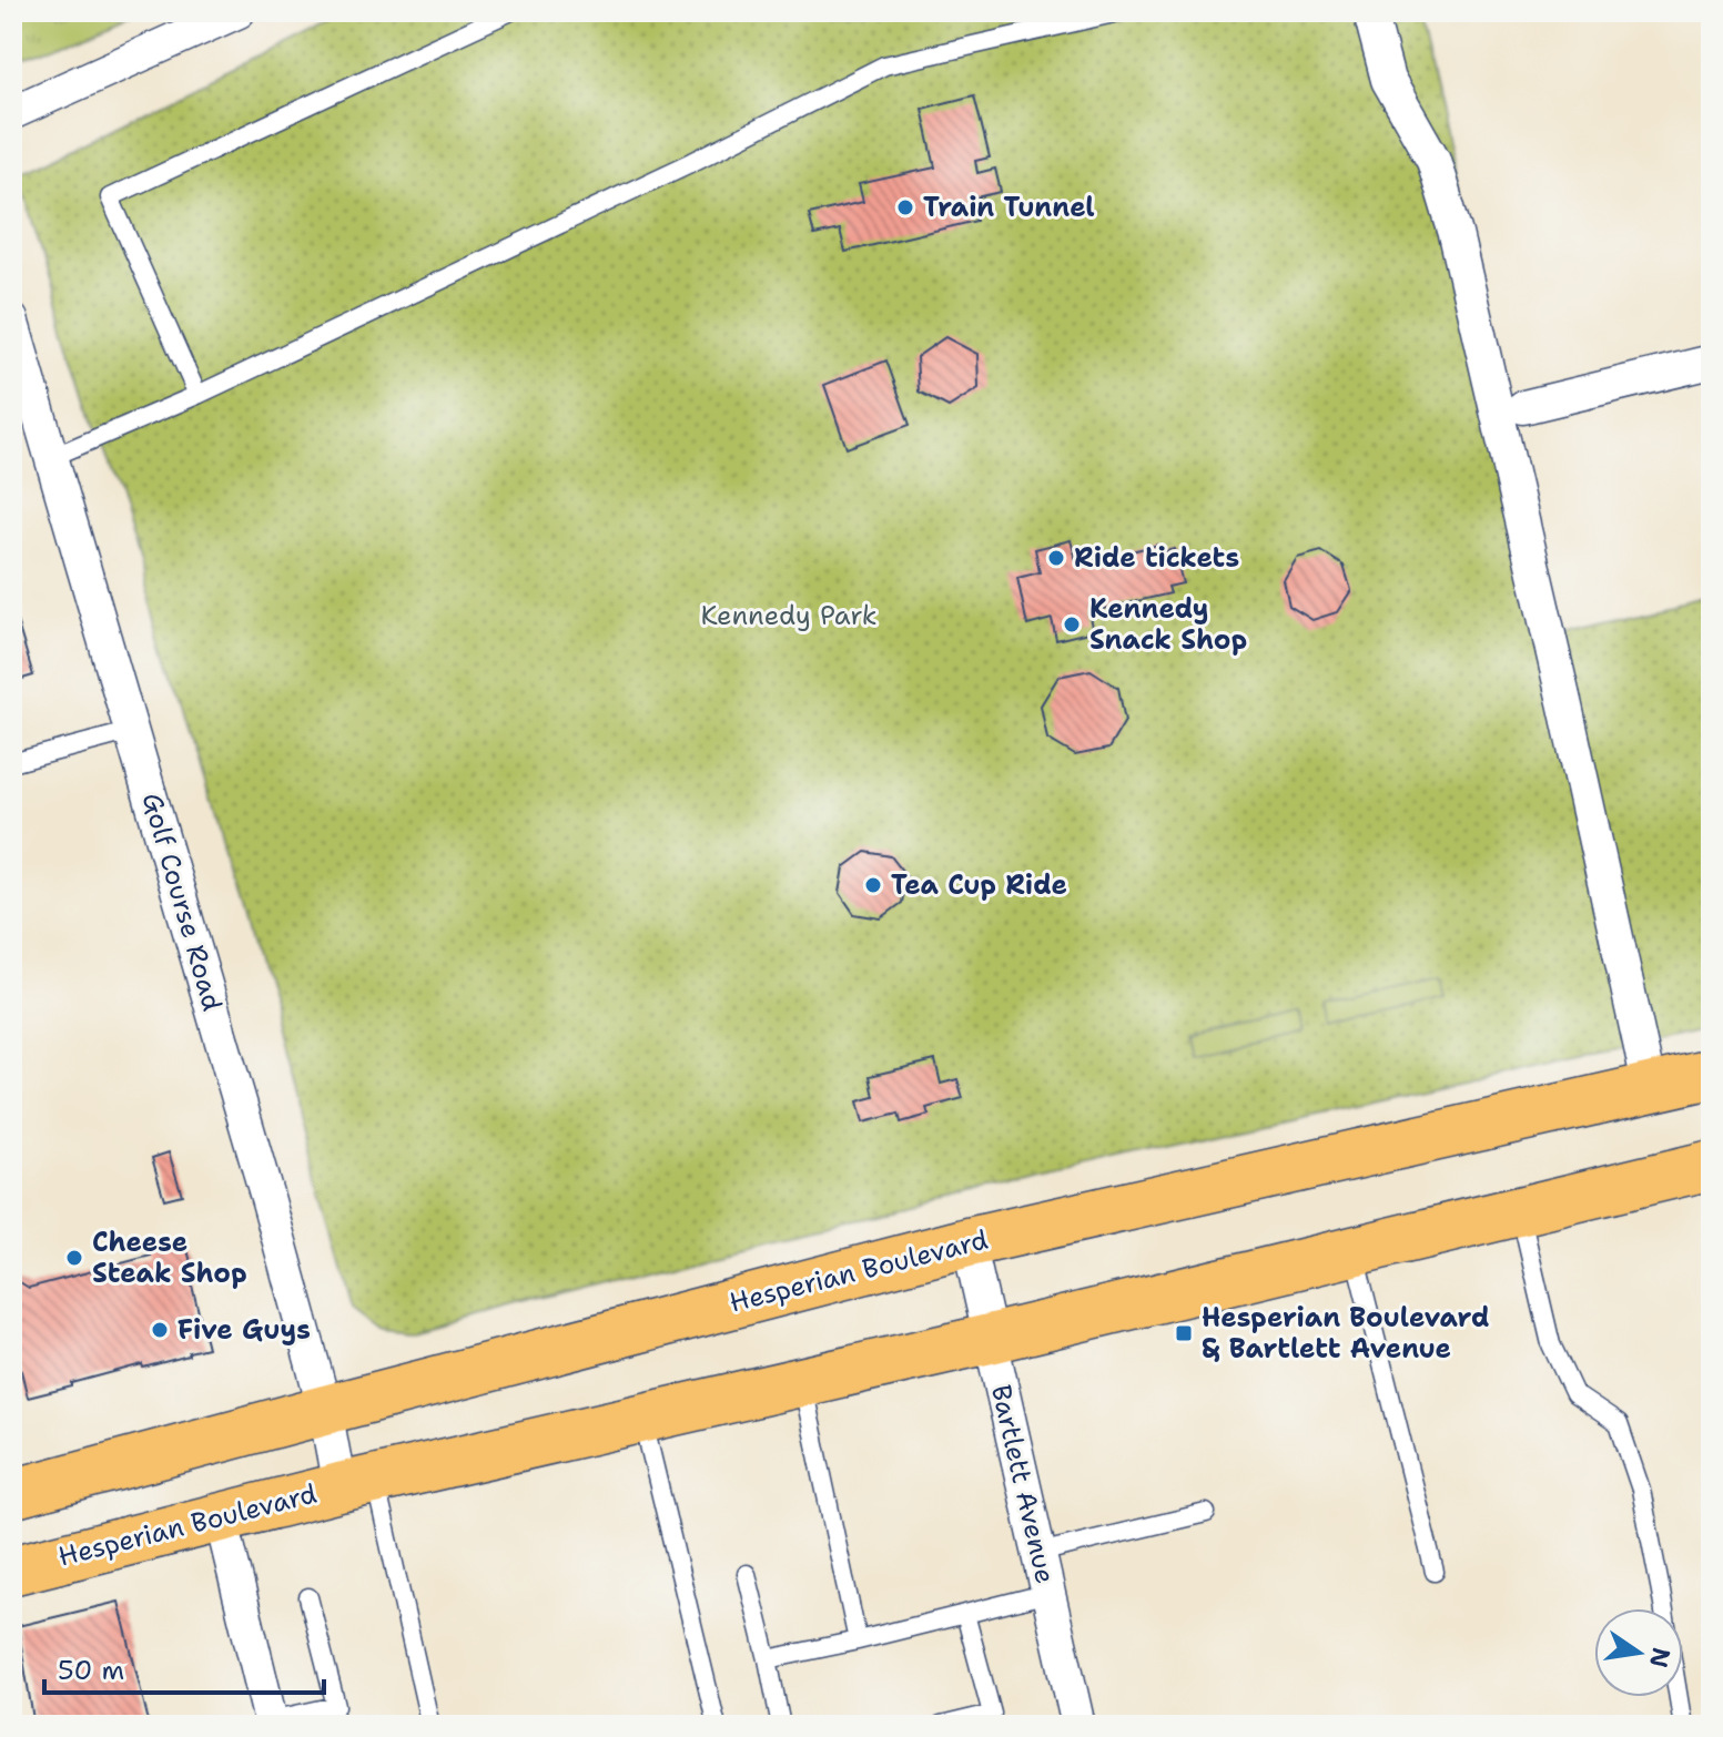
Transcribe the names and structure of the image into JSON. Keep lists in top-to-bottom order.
{
  "streets": {
    "main road": ["Hesperian Boulevard"],
    "street": ["Golf Course Road", "Bartlett Avenue"]
  },
  "crossings": [
    ["Golf Course Road", "Hesperian Boulevard"],
    ["Hesperian Boulevard", "Bartlett Avenue"]
  ],
  "parks": ["Kennedy Park"],
  "places": {
    "other": [
      "Train Tunnel",
      "Ride tickets",
      "Kennedy Snack Shop",
      "Tea Cup Ride",
      "Cheese Steak Shop",
      "Five Guys"
    ],
    "transit": ["Hesperian Boulevard & Bartlett Avenue"]
  },
  "scale_bar": "50 m",
  "north": "right"
}
